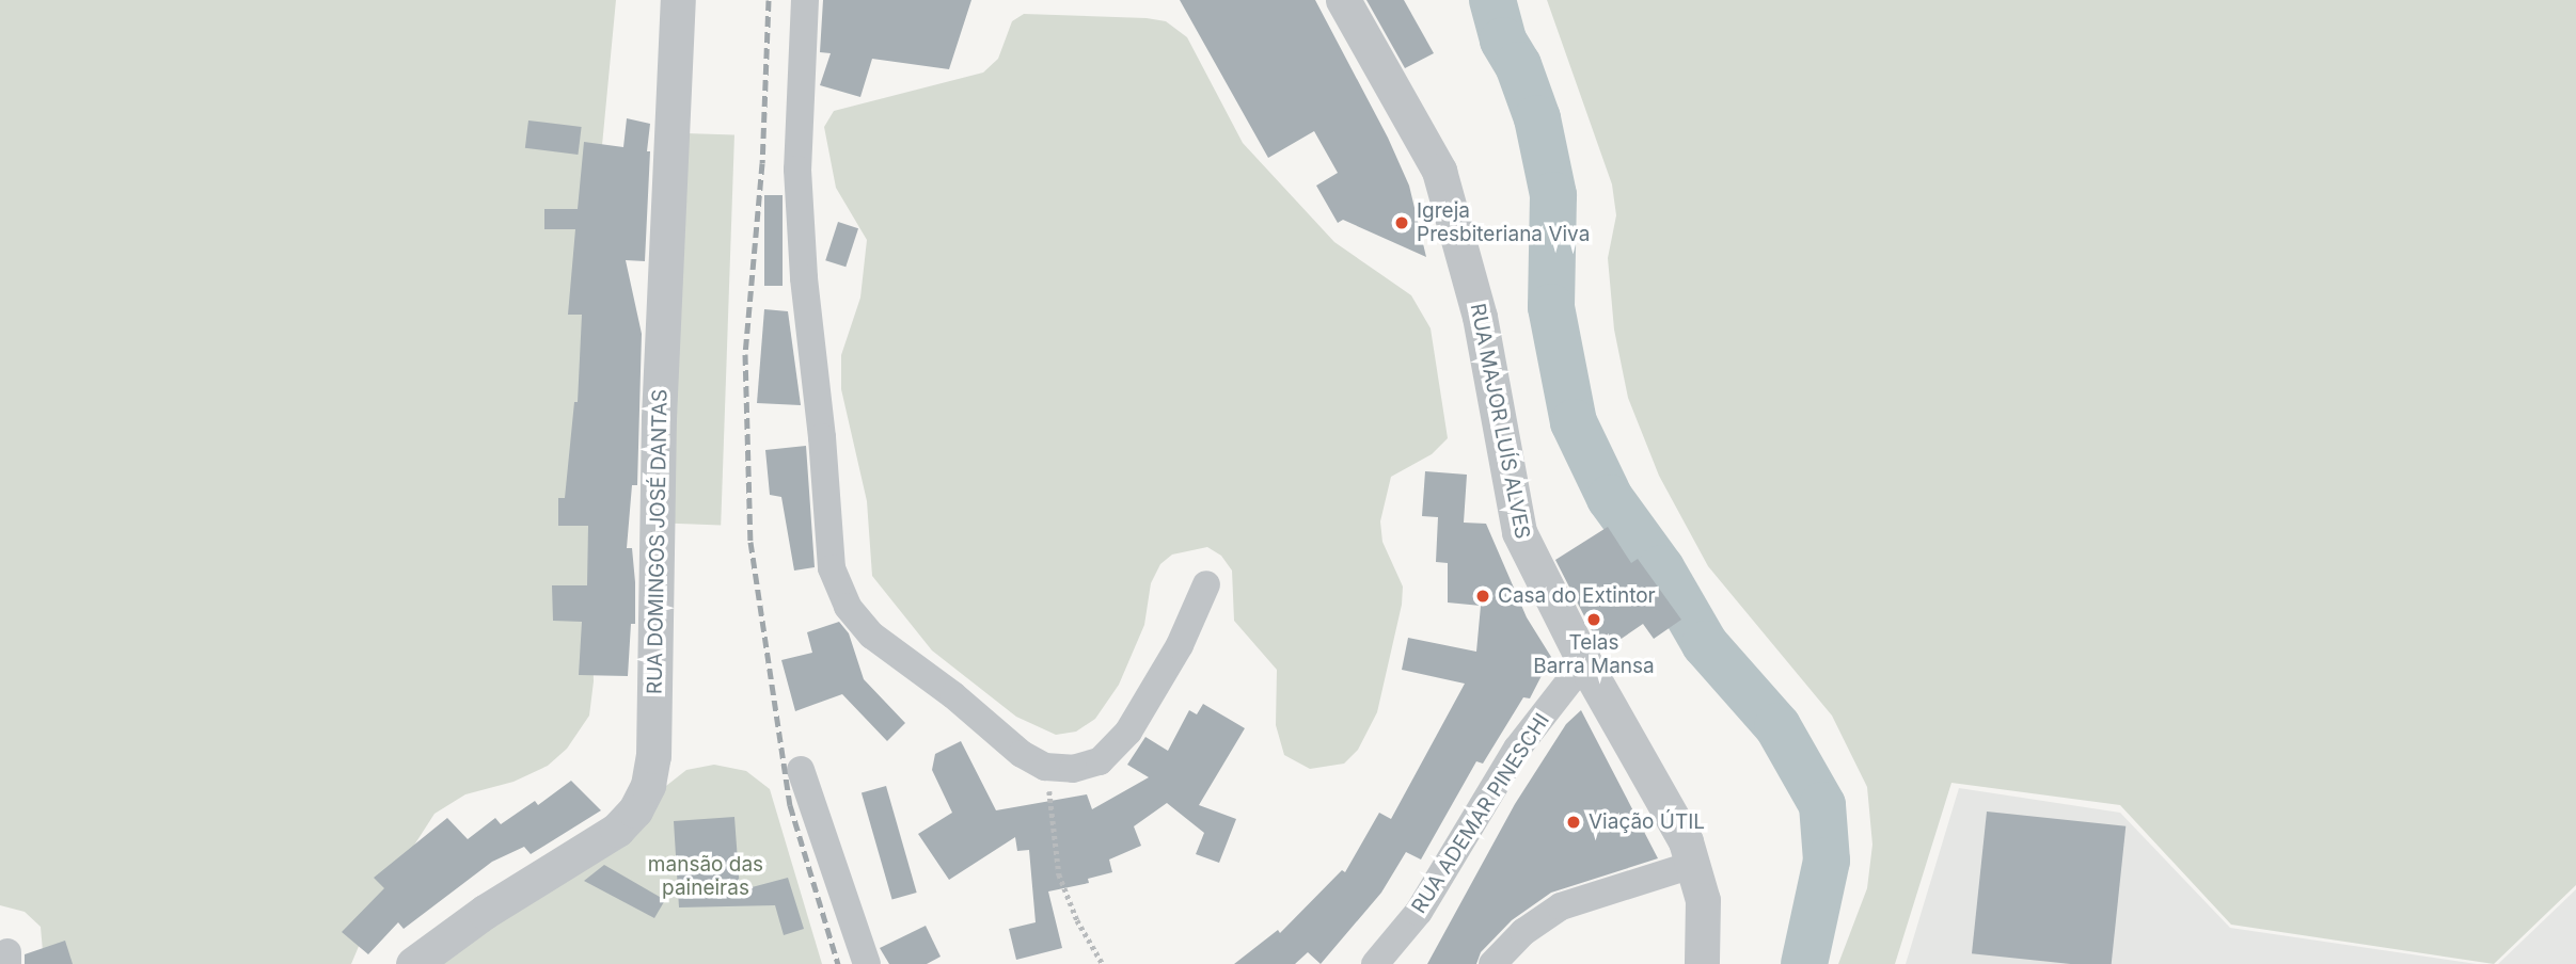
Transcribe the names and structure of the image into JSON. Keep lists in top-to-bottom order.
{
  "streets": {
    "street": ["RUA MAJOR LUÍS ALVES", "RUA DOMINGOS JOSÉ DANTAS", "RUA ADEMAR PINESCHI"]
  },
  "crossings": [
    ["RUA MAJOR LUÍS ALVES", "RUA ADEMAR PINESCHI"]
  ],
  "parks": ["mansão das paineiras"],
  "places": [
    "Igreja Presbiteriana Viva",
    "Casa do Extintor",
    "Telas Barra Mansa",
    "Viação ÚTIL"
  ]
}
